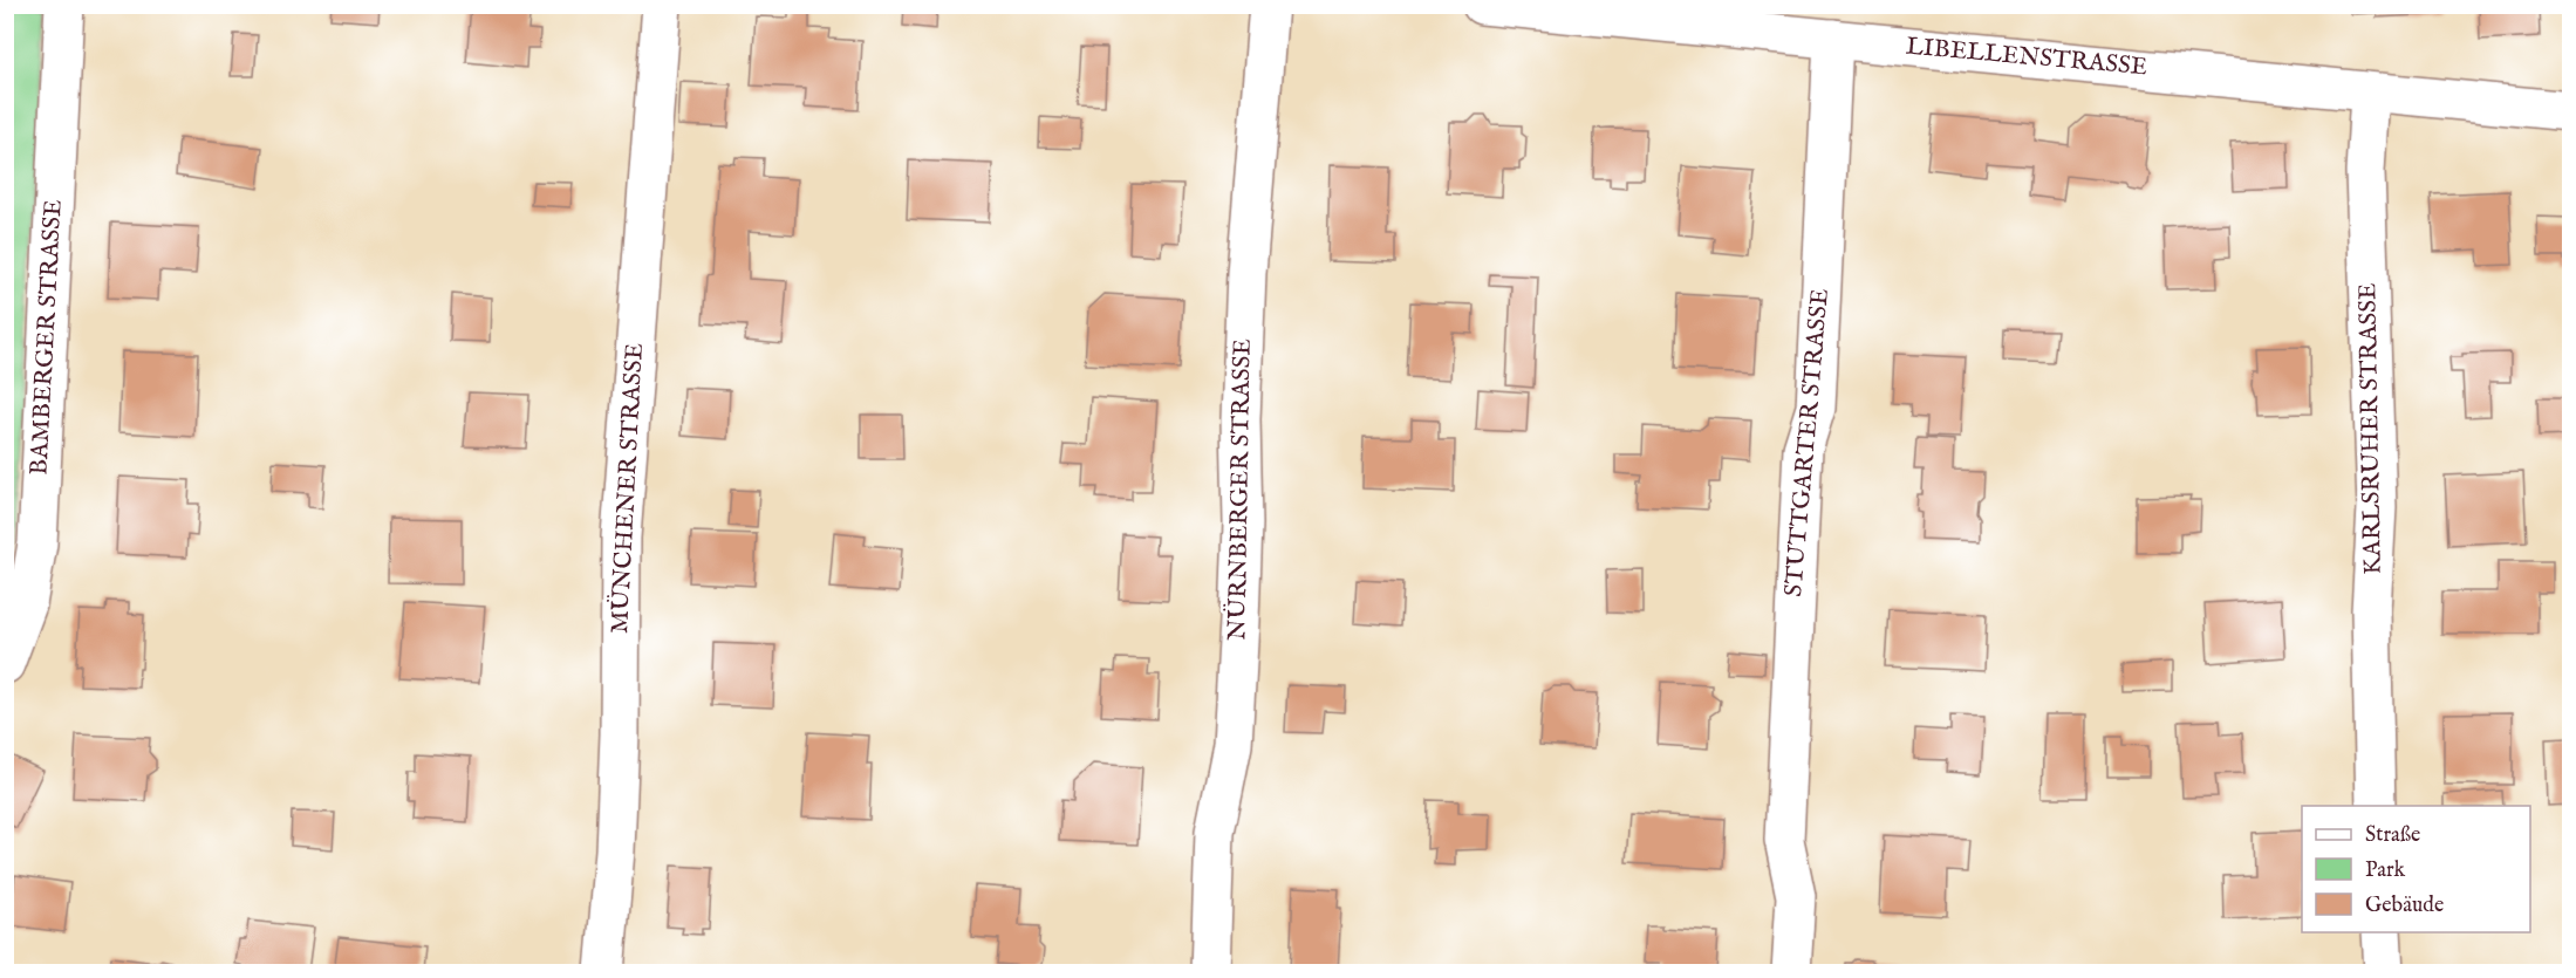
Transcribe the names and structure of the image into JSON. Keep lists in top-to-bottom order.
{
  "streets": {
    "street": [
      "LIBELLENSTRASSE",
      "BAMBERGER STRASSE",
      "KARLSRUHER STRASSE",
      "STUTTGARTER STRASSE",
      "MÜNCHENER STRASSE",
      "NÜRNBERGER STRASSE"
    ]
  },
  "crossings": [
    ["LIBELLENSTRASSE", "KARLSRUHER STRASSE"],
    ["LIBELLENSTRASSE", "STUTTGARTER STRASSE"]
  ],
  "legend": ["Straße", "Park", "Gebäude"]
}
